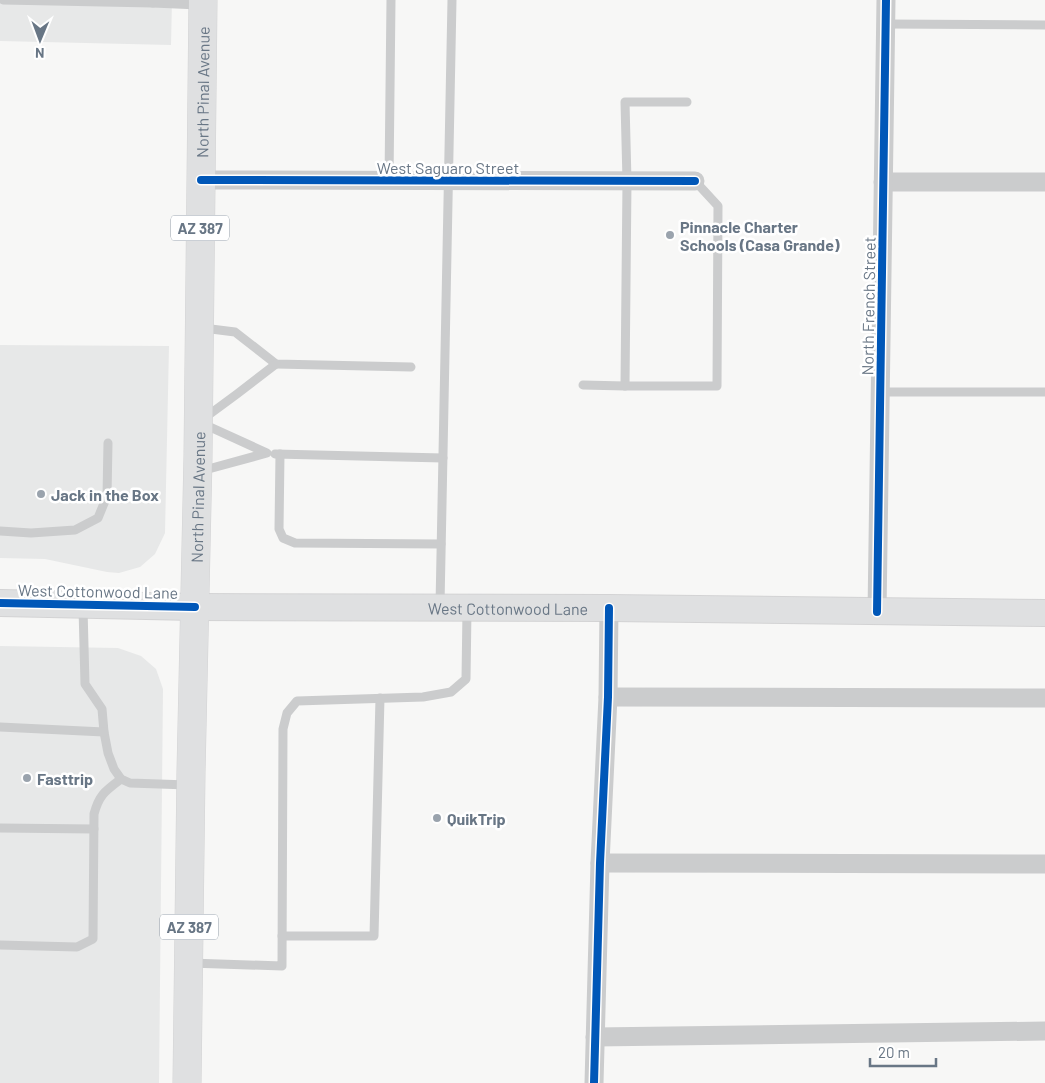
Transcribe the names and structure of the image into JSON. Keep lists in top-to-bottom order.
{
  "streets": {
    "main road": ["North Pinal Avenue", "AZ 387", "West Cottonwood Lane"],
    "street": ["West Saguaro Street", "North French Street"]
  },
  "crossings": [
    ["North Pinal Avenue", "West Saguaro Street"],
    ["North Pinal Avenue", "West Cottonwood Lane"],
    ["North French Street", "West Cottonwood Lane"]
  ],
  "places": [
    "Pinnacle Charter Schools (Casa Grande)",
    "Jack in the Box",
    "Fasttrip",
    "QuikTrip"
  ],
  "scale_bar": "20 m",
  "north": "bottom"
}
